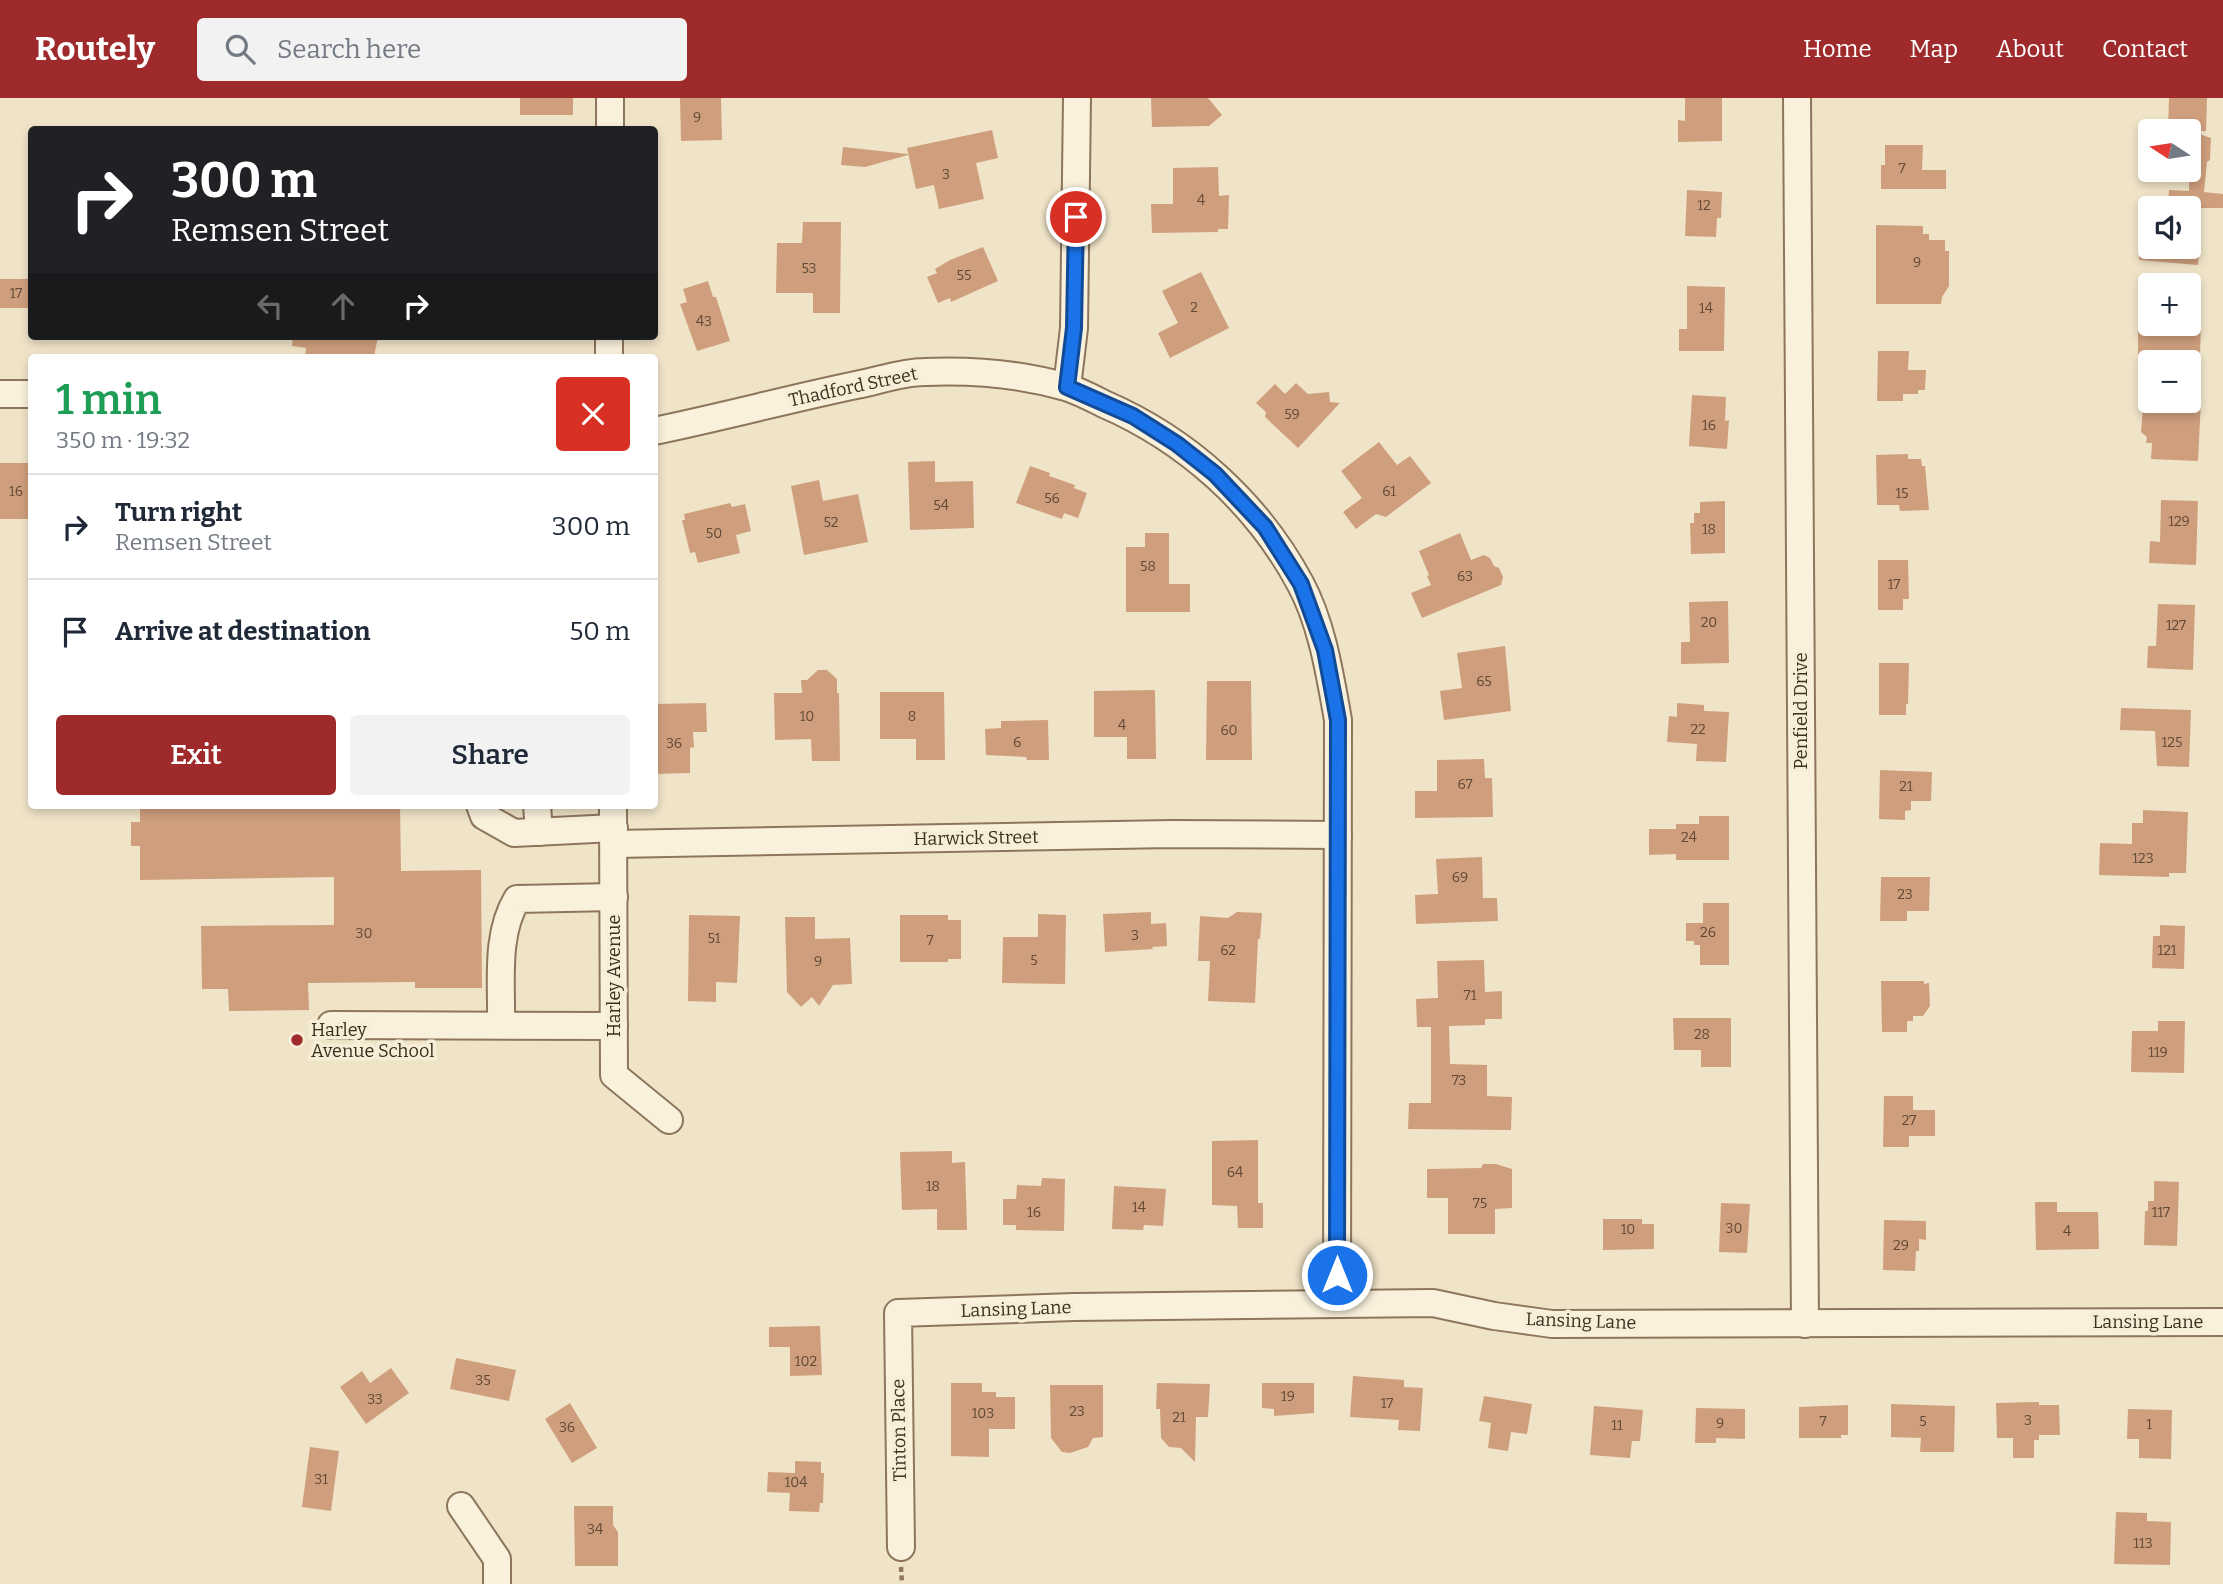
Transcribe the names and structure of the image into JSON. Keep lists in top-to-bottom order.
{
  "streets": {
    "street": [
      "Thadford Street",
      "Penfield Drive",
      "Harwick Street",
      "Harley Avenue",
      "Lansing Lane",
      "Tinton Place"
    ]
  },
  "crossings": [
    ["Thadford Street", "Harwick Street"],
    ["Thadford Street", "Lansing Lane"],
    ["Penfield Drive", "Lansing Lane"],
    ["Harwick Street", "Harley Avenue"],
    ["Lansing Lane", "Tinton Place"]
  ],
  "places": ["Harley Avenue School"],
  "house_numbers": [
    "9",
    "7",
    "3",
    "4",
    "12",
    "9",
    "53",
    "55",
    "17",
    "2",
    "14",
    "43",
    "59",
    "16",
    "16",
    "61",
    "15",
    "56",
    "54",
    "129",
    "52",
    "18",
    "50",
    "58",
    "63",
    "17",
    "20",
    "127",
    "65",
    "10",
    "8",
    "4",
    "22",
    "60",
    "6",
    "125",
    "36",
    "67",
    "21",
    "24",
    "123",
    "69",
    "23",
    "26",
    "30",
    "3",
    "51",
    "7",
    "62",
    "121",
    "5",
    "9",
    "71",
    "28",
    "119",
    "73",
    "27",
    "64",
    "18",
    "75",
    "14",
    "16",
    "117",
    "30",
    "10",
    "4",
    "29",
    "102",
    "35",
    "19",
    "33",
    "17",
    "23",
    "103",
    "21",
    "3",
    "7",
    "5",
    "9",
    "1",
    "11",
    "36",
    "31",
    "104",
    "34",
    "113"
  ],
  "north": "left",
  "page": {
    "header": "Routely",
    "search": "Search here",
    "nav": [
      "Home",
      "Map",
      "About",
      "Contact"
    ],
    "map_buttons": ["+", "−"],
    "turn": ["300 m", "Remsen Street"],
    "heading": ["1 min", "350 m · 19:32"],
    "list": [
      {
        "name": "Turn right",
        "note": "Remsen Street",
        "value": "300 m"
      },
      {
        "name": "Arrive at destination",
        "value": "50 m"
      }
    ],
    "buttons": ["Exit", "Share"]
  }
}
